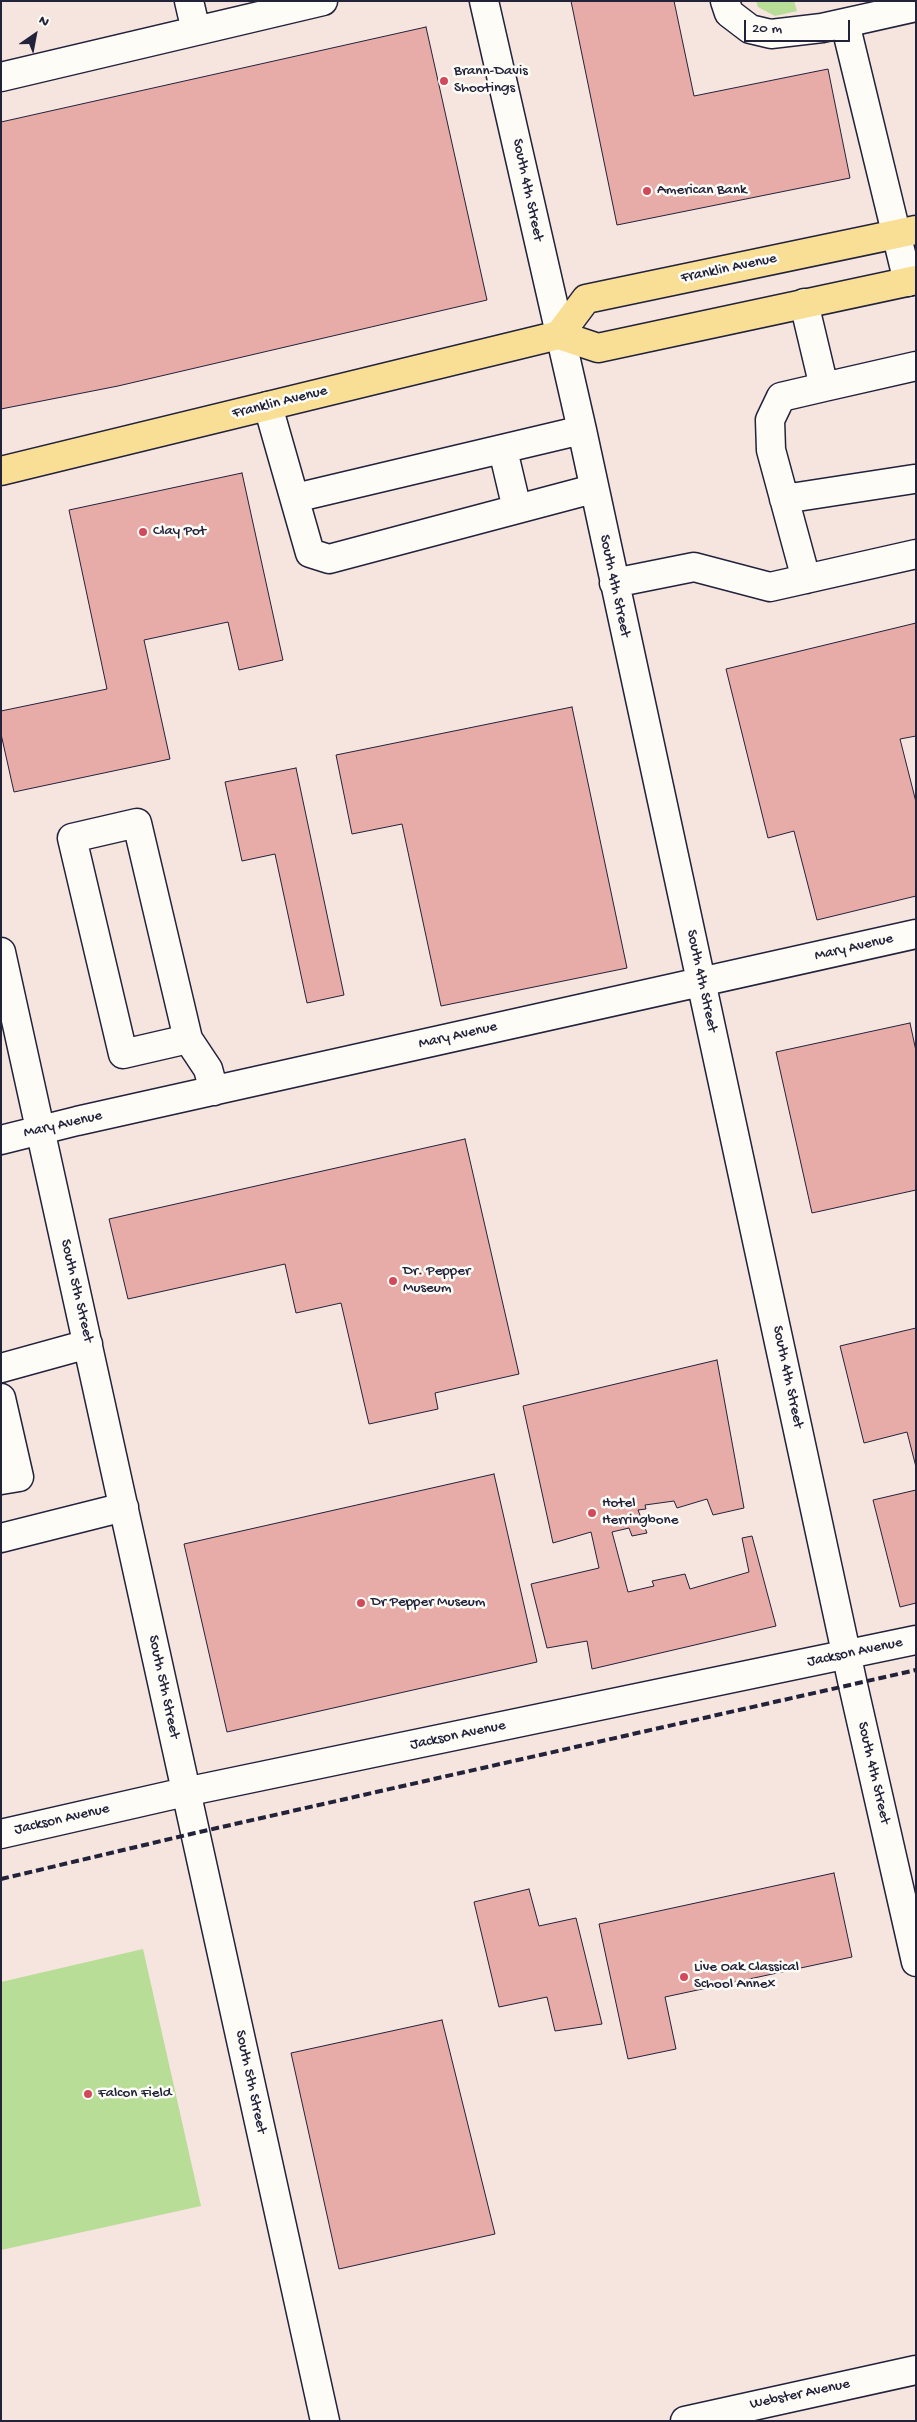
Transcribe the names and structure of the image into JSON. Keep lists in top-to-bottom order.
{
  "streets": {
    "main road": ["Franklin Avenue"],
    "street": [
      "South 4th Street",
      "Mary Avenue",
      "South 5th Street",
      "Jackson Avenue",
      "Webster Avenue"
    ]
  },
  "crossings": [
    ["South 4th Street", "Franklin Avenue"],
    ["South 4th Street", "Mary Avenue"],
    ["South 4th Street", "Jackson Avenue"],
    ["Mary Avenue", "South 5th Street"],
    ["South 5th Street", "Jackson Avenue"]
  ],
  "places": [
    "Brann-Davis Shootings",
    "American Bank",
    "Clay Pot",
    "Dr. Pepper Museum",
    "Hotel Herringbone",
    "Dr Pepper Museum",
    "Live Oak Classical School Annex",
    "Falcon Field"
  ],
  "scale_bar": "20 m",
  "north": "top right"
}
